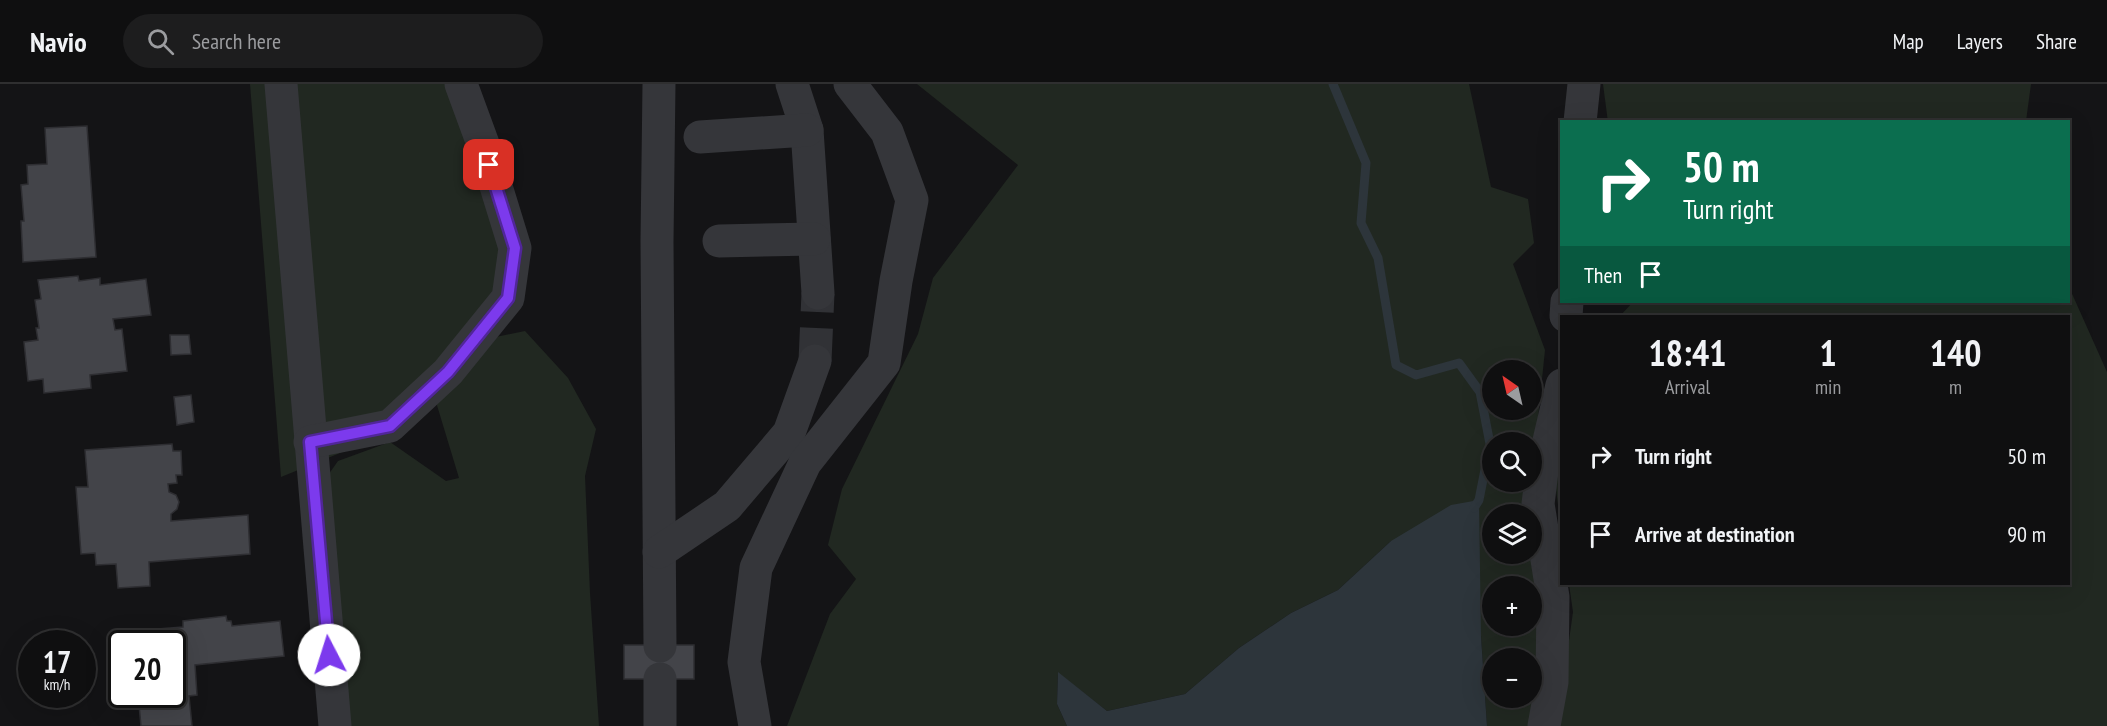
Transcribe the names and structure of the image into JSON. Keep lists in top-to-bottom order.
{
  "north": "top left",
  "page": {
    "header": "Navio",
    "search": "Search here",
    "nav": ["Map", "Layers", "Share"],
    "turn": ["50 m", "Turn right"],
    "then": "Then",
    "eta": [
      "18:41",
      "Arrival",
      "1",
      "min",
      "140",
      "m"
    ],
    "map_buttons": ["+", "−"],
    "list": [
      {
        "name": "Turn right",
        "value": "50 m"
      },
      {
        "name": "Arrive at destination",
        "value": "90 m"
      }
    ],
    "speed": "17 km/h",
    "limit": "20"
  }
}
